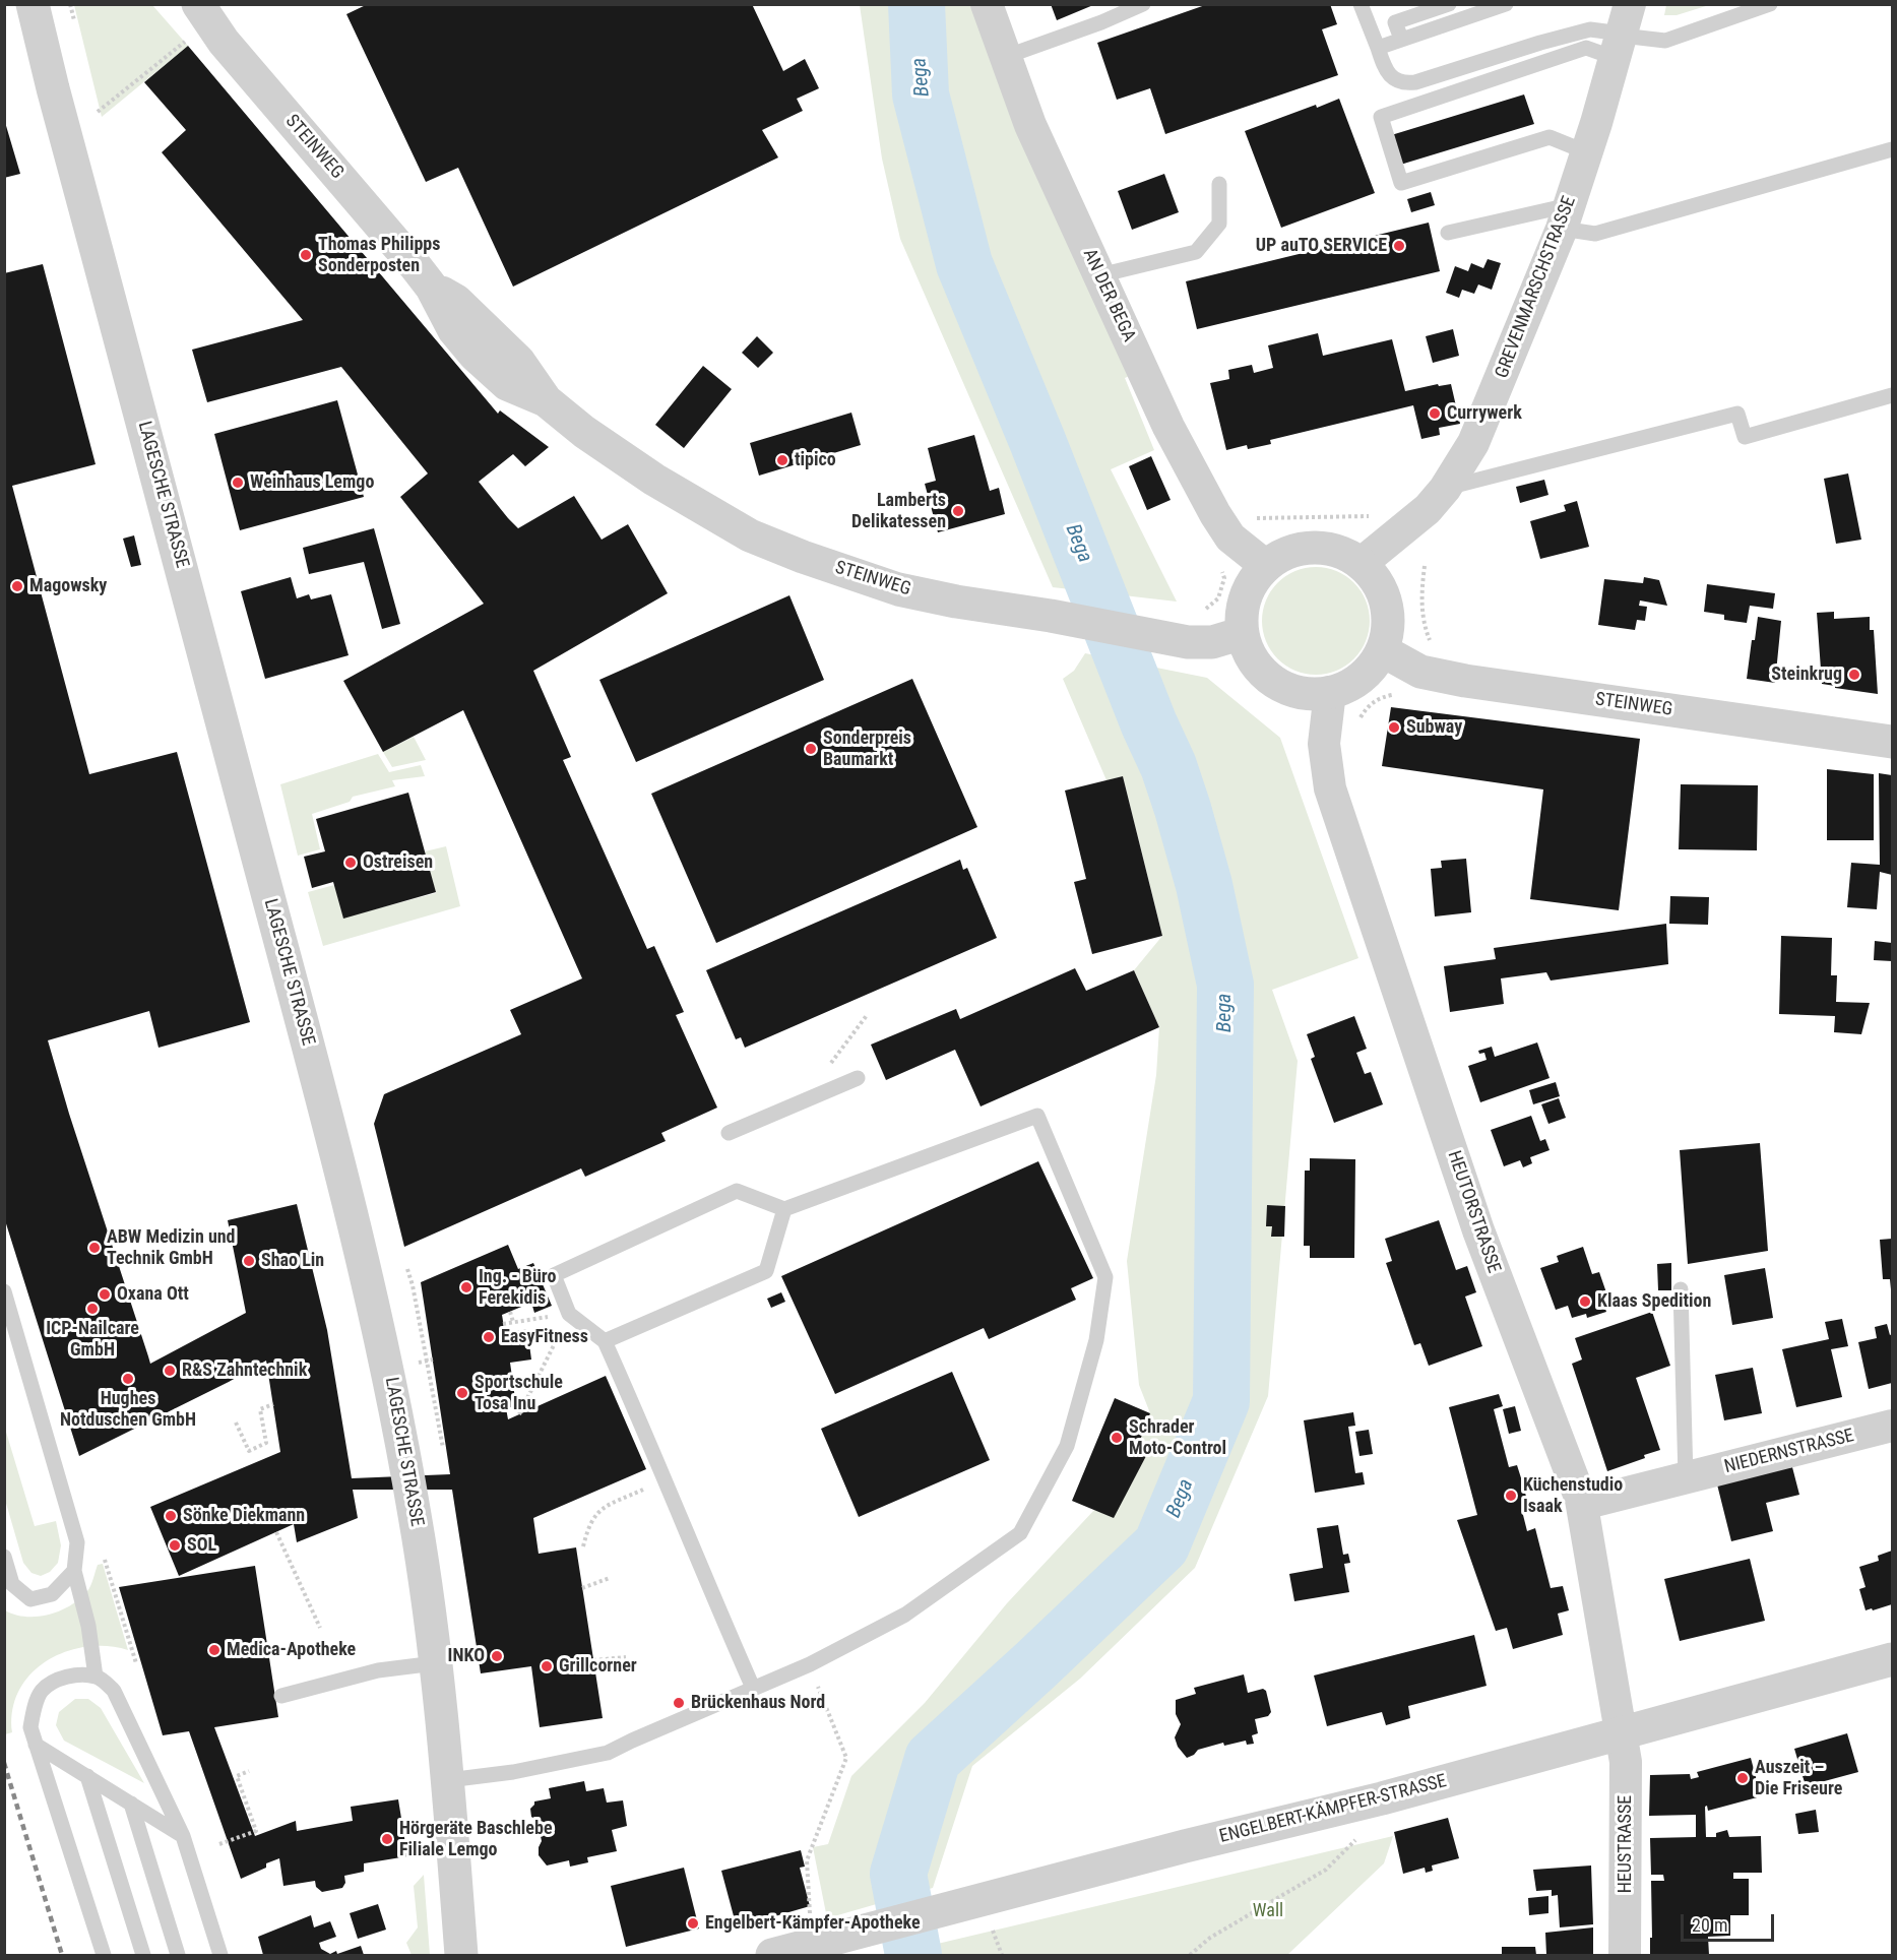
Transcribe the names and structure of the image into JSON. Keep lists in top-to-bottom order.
{
  "streets": {
    "street": [
      "STEINWEG",
      "GREVENMARSCHSTRASSE",
      "AN DER BEGA",
      "LAGESCHE STRASSE",
      "HEUTORSTRASSE",
      "NIEDERNSTRASSE",
      "ENGELBERT-KÄMPFER-STRASSE",
      "HEUSTRASSE"
    ]
  },
  "crossings": [
    ["STEINWEG", "GREVENMARSCHSTRASSE"],
    ["STEINWEG", "AN DER BEGA"],
    ["STEINWEG", "HEUTORSTRASSE"],
    ["GREVENMARSCHSTRASSE", "AN DER BEGA"],
    ["GREVENMARSCHSTRASSE", "HEUTORSTRASSE"],
    ["AN DER BEGA", "HEUTORSTRASSE"],
    ["HEUTORSTRASSE", "NIEDERNSTRASSE"],
    ["HEUTORSTRASSE", "ENGELBERT-KÄMPFER-STRASSE"],
    ["HEUTORSTRASSE", "HEUSTRASSE"],
    ["ENGELBERT-KÄMPFER-STRASSE", "HEUSTRASSE"]
  ],
  "water": ["Bega"],
  "parks": ["Wall"],
  "places": [
    "UP auTO SERVICE",
    "Thomas Philipps Sonderposten",
    "Currywerk",
    "tipico",
    "Weinhaus Lemgo",
    "Lamberts Delikatessen",
    "Magowsky",
    "Steinkrug",
    "Subway",
    "Sonderpreis Baumarkt",
    "Ostreisen",
    "ABW Medizin und Technik GmbH",
    "Shao Lin",
    "Ing. - Büro Ferekidis",
    "Oxana Ott",
    "Klaas Spedition",
    "ICP-Nailcare GmbH",
    "EasyFitness",
    "R&S Zahntechnik",
    "Hughes Notduschen GmbH",
    "Sportschule Tosa Inu",
    "Schrader Moto-Control",
    "Küchenstudio Isaak",
    "Sönke Diekmann",
    "SOL",
    "Medica-Apotheke",
    "INKO",
    "Grillcorner",
    "Brückenhaus Nord",
    "Auszeit – Die Friseure",
    "Hörgeräte Baschlebe Filiale Lemgo",
    "Engelbert-Kämpfer-Apotheke"
  ],
  "scale_bar": "20 m"
}
